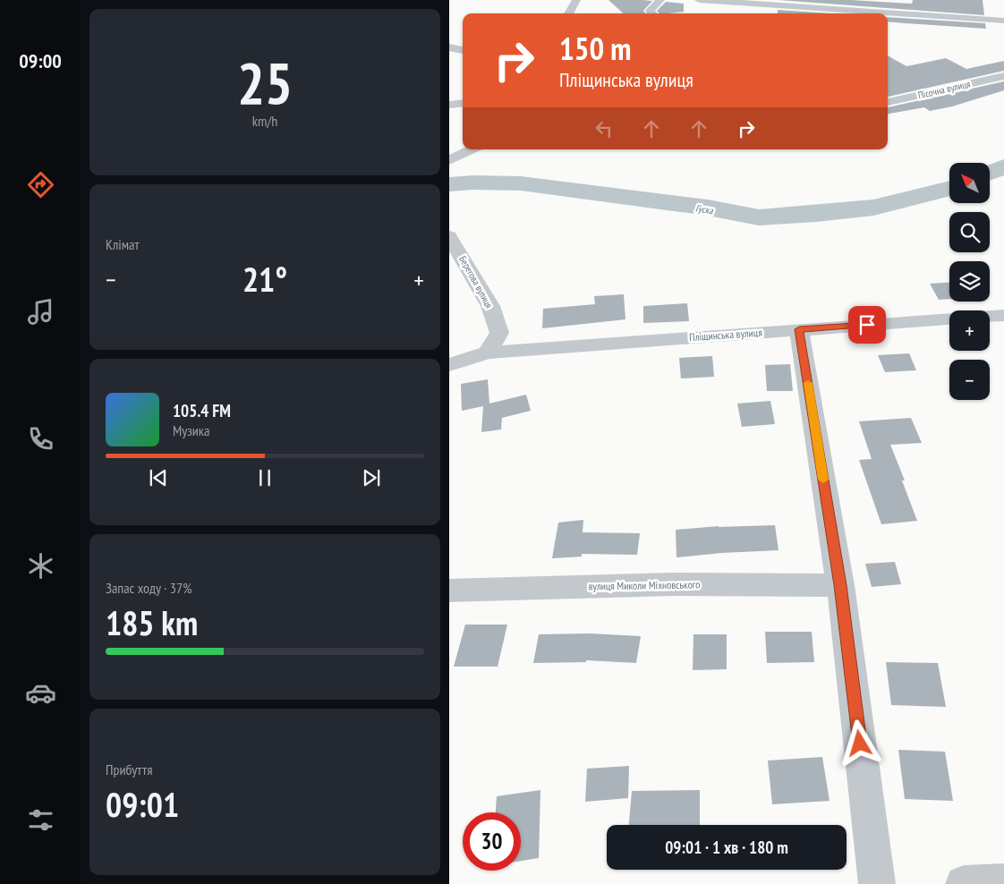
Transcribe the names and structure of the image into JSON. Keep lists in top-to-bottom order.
{
  "streets": {
    "street": [
      "Пісочна вулиця",
      "Берегова вулиця",
      "Пліщинська вулиця",
      "вулиця Миколи Міхновського"
    ]
  },
  "crossings": [
    ["Берегова вулиця", "Пліщинська вулиця"]
  ],
  "water": ["Гуска"],
  "north": "top left",
  "page": {
    "tabs": "09:00",
    "tile": [
      ["25", "km/h"],
      "Клімат",
      ["Запас ходу · 37%", "185 km"],
      ["Прибуття", "09:01"]
    ],
    "turn": ["150 m", "Пліщинська вулиця"],
    "map_buttons": ["+", "−"],
    "heat": ["−", "21°", "+"],
    "song": ["105.4 FM", "Музика"],
    "limit": "30",
    "trip": "09:01 · 1 хв · 180 m"
  }
}
